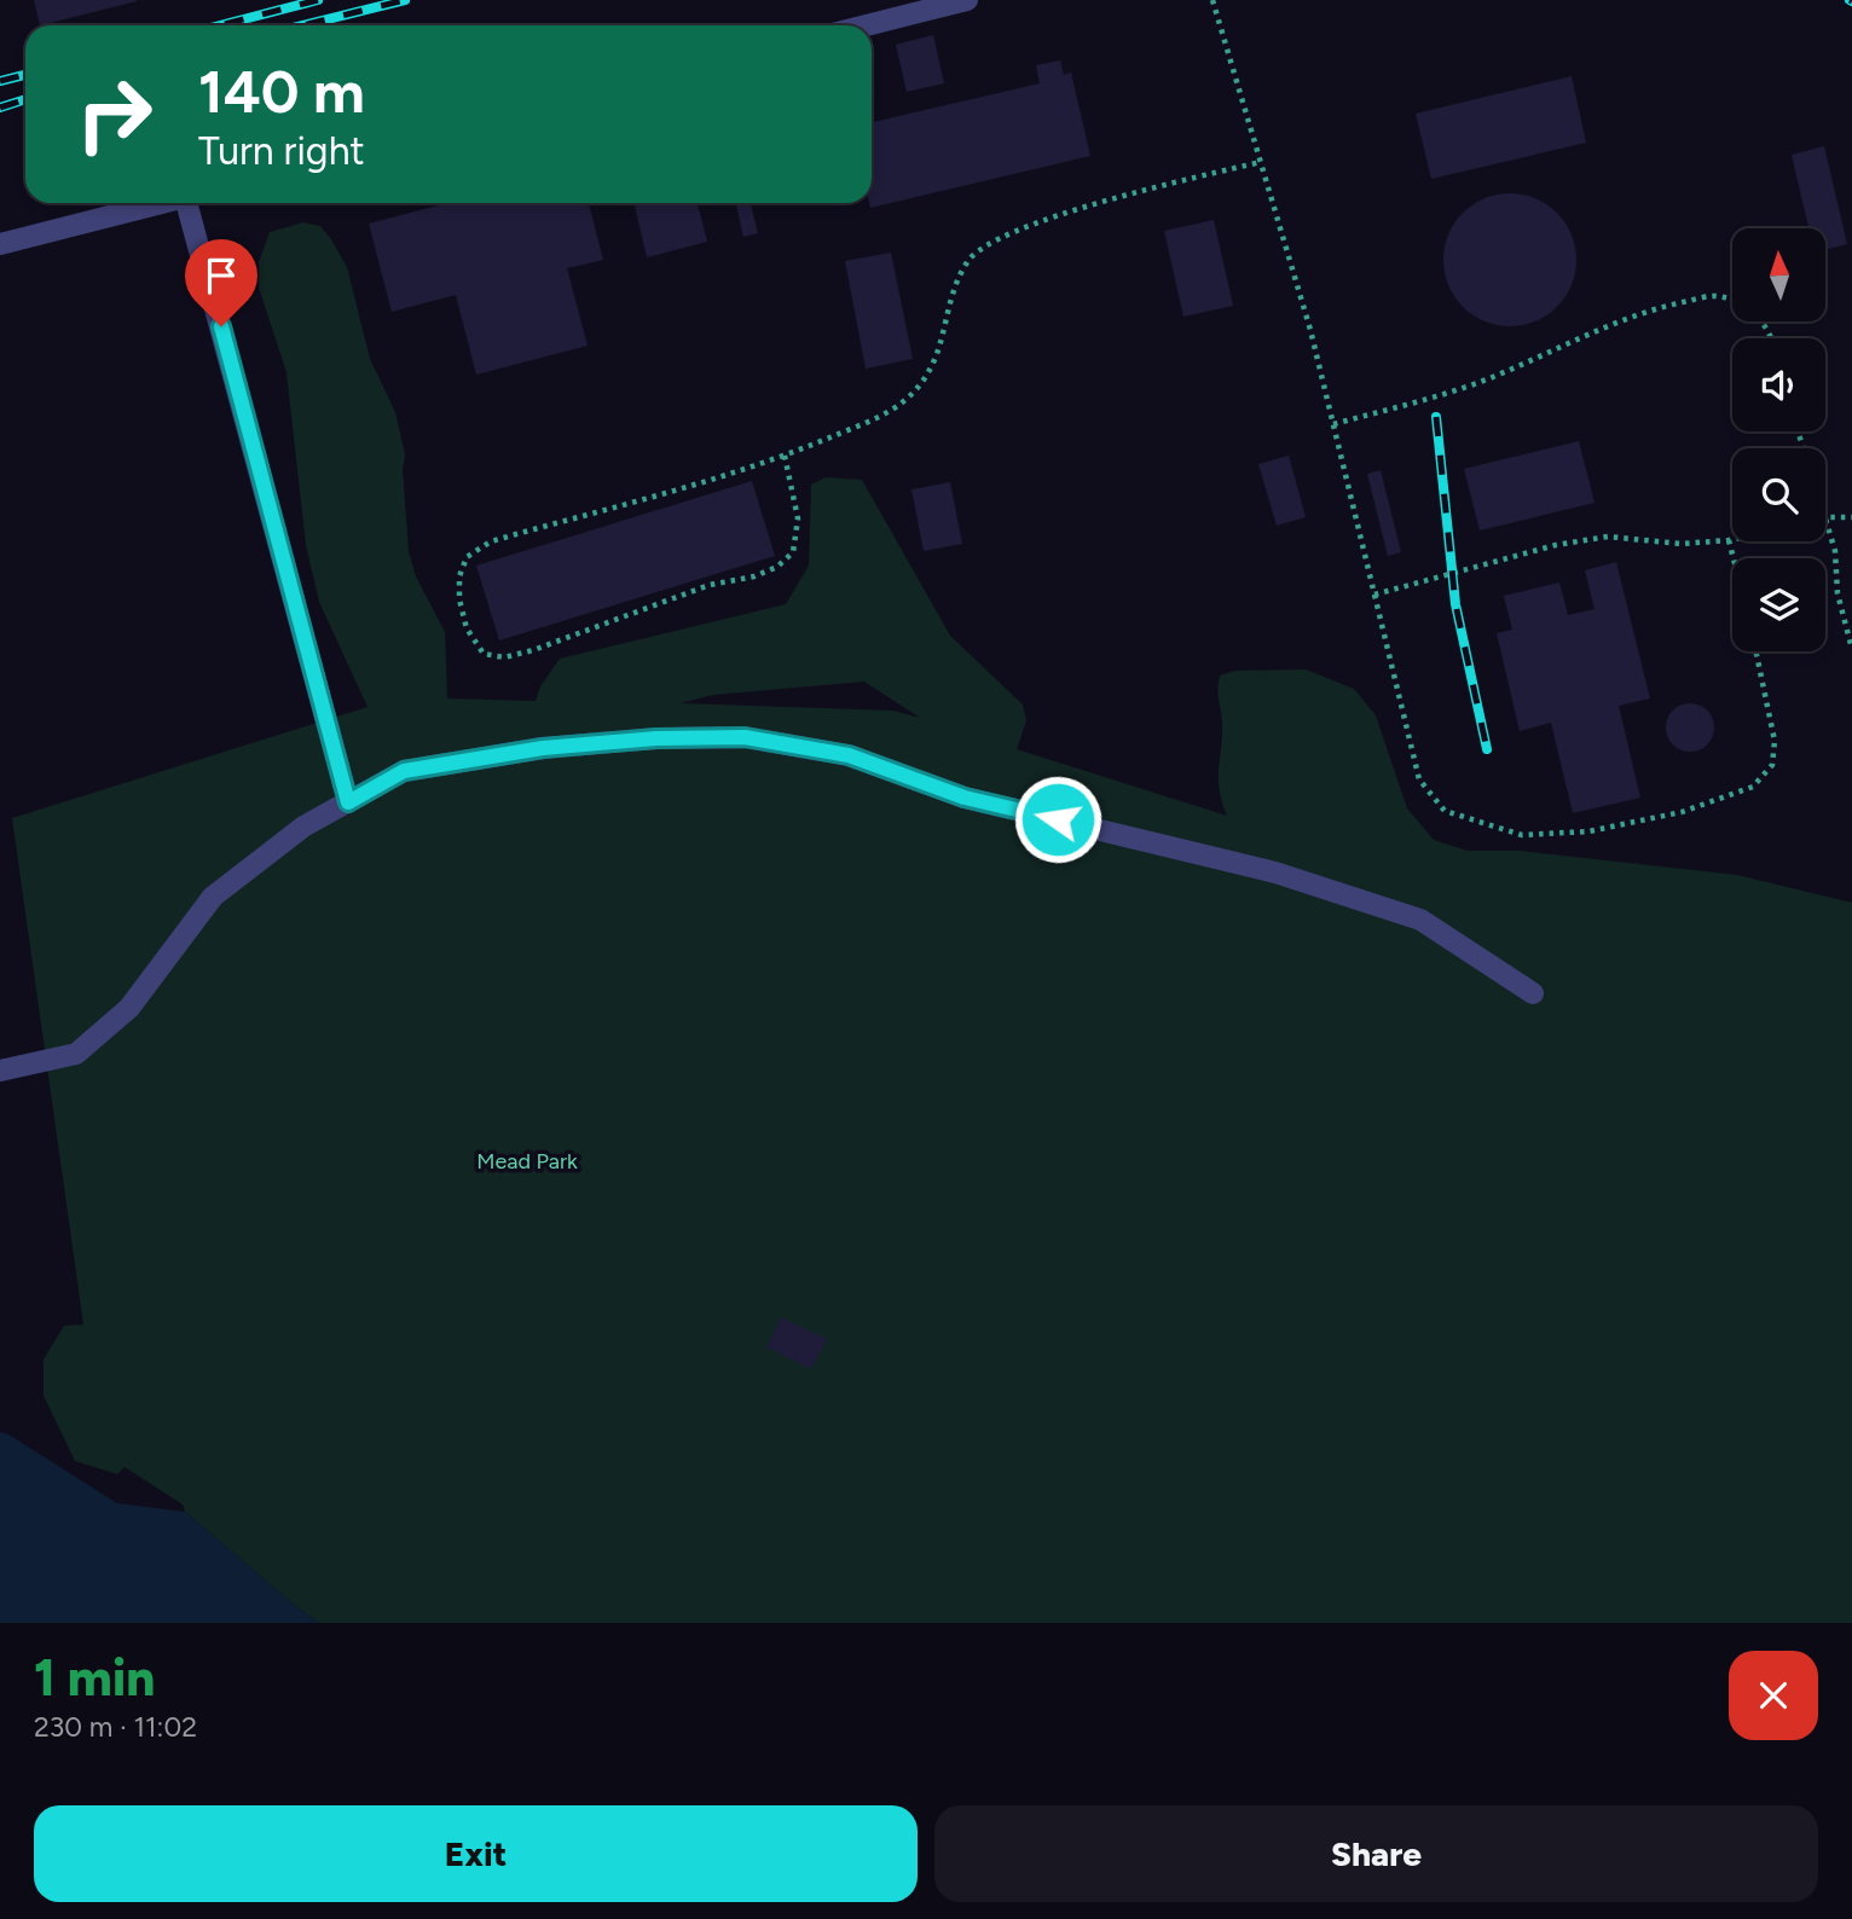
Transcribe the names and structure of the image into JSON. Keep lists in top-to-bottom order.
{
  "parks": ["Mead Park"],
  "north": "top",
  "page": {
    "turn": ["140 m", "Turn right"],
    "heading": ["1 min", "230 m · 11:02"],
    "buttons": ["Exit", "Share"]
  }
}
